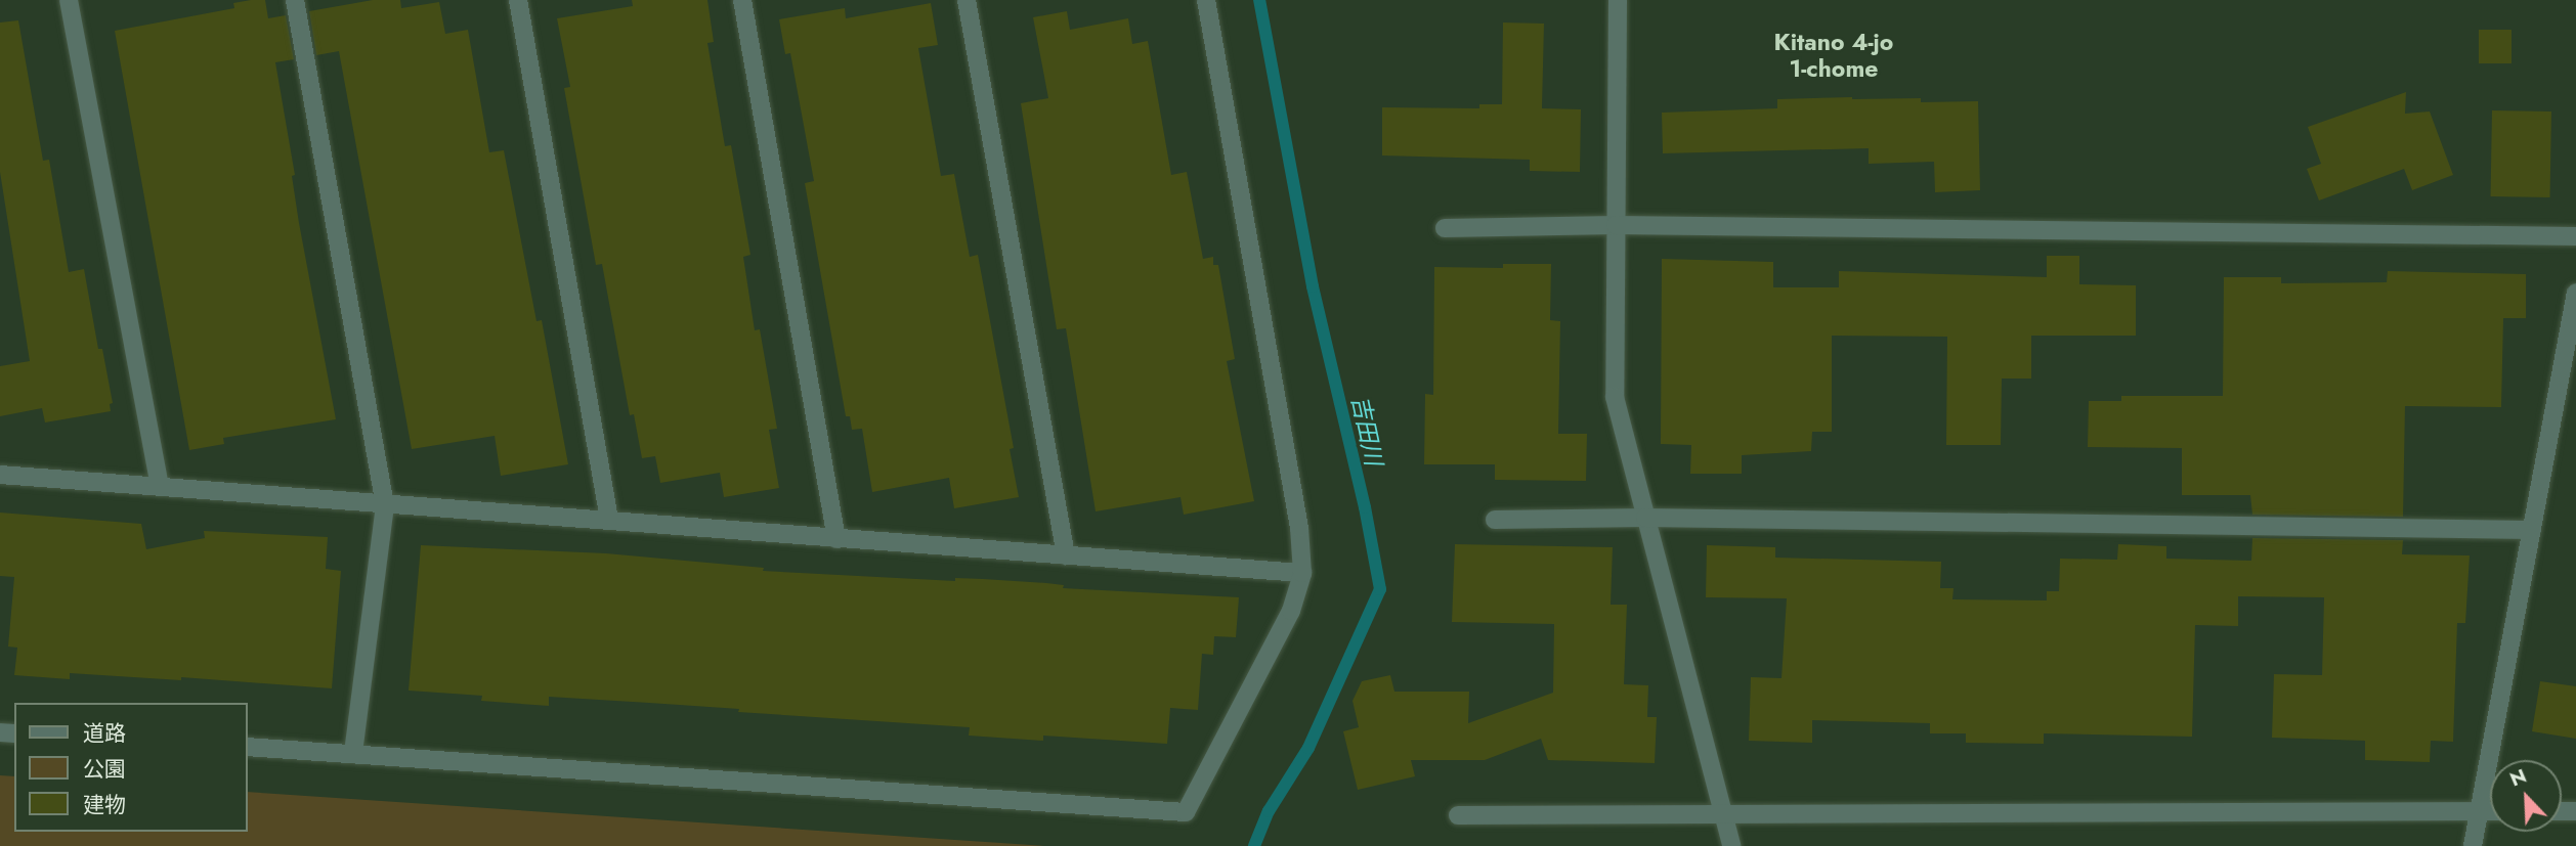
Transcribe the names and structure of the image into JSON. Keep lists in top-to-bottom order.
{
  "districts": ["Kitano 4-jo 1-chome"],
  "water": ["吉田川"],
  "legend": ["道路", "公園", "建物"],
  "north": "top left"
}
